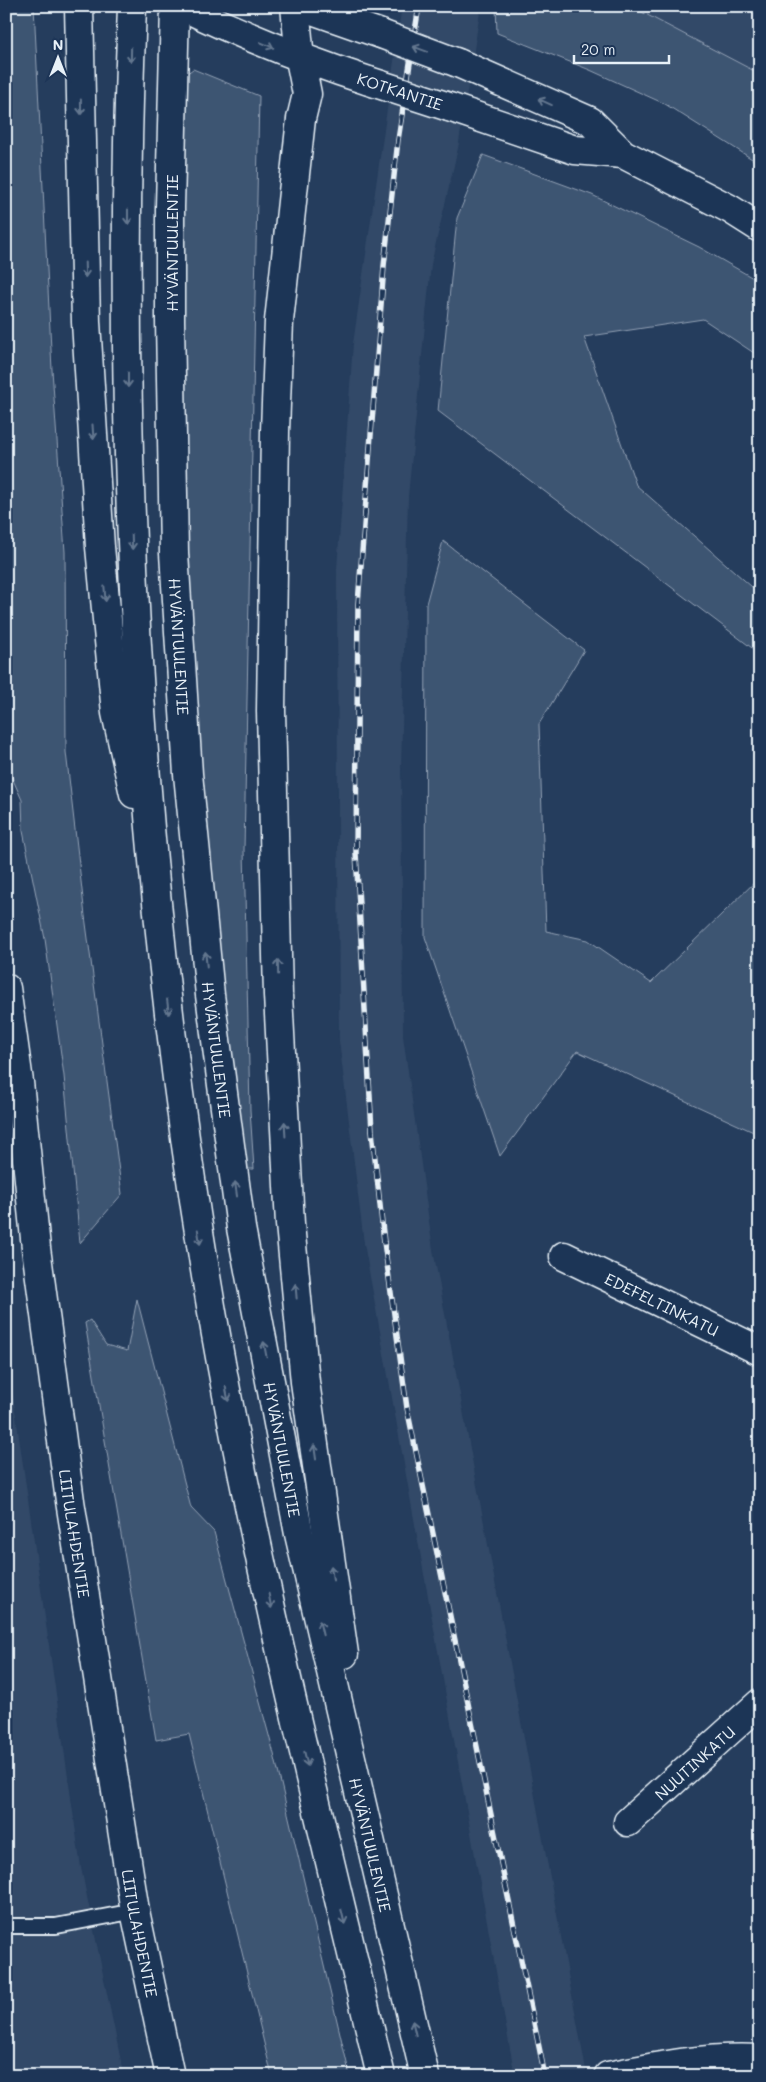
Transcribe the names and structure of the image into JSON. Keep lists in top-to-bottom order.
{
  "streets": {
    "main road": [
      "KOTKANTIE",
      "HYVÄNTUULENTIE",
      "EDEFELTINKATU",
      "LIITULAHDENTIE",
      "NUUTINKATU"
    ]
  },
  "scale_bar": "20 m",
  "north": "top"
}
